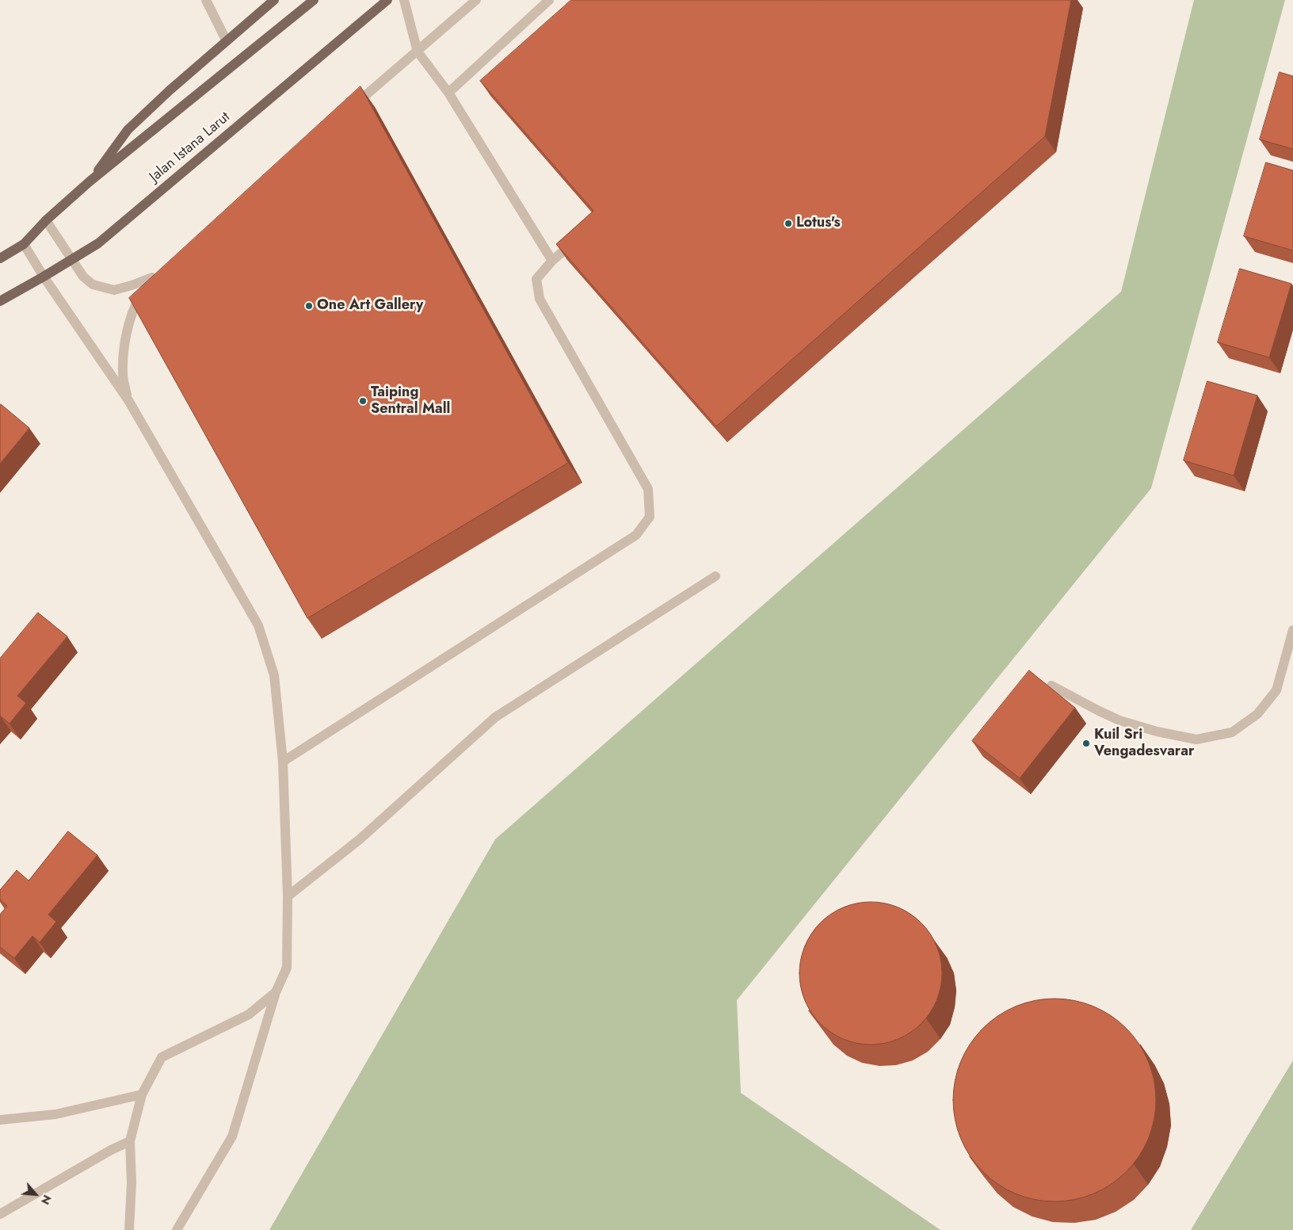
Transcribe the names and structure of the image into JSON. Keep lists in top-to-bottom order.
{
  "streets": {
    "main road": ["Jalan Istana Larut"]
  },
  "places": [
    "Lotus's",
    "One Art Gallery",
    "Taiping Sentral Mall",
    "Kuil Sri Vengadesvarar"
  ],
  "north": "bottom right"
}
